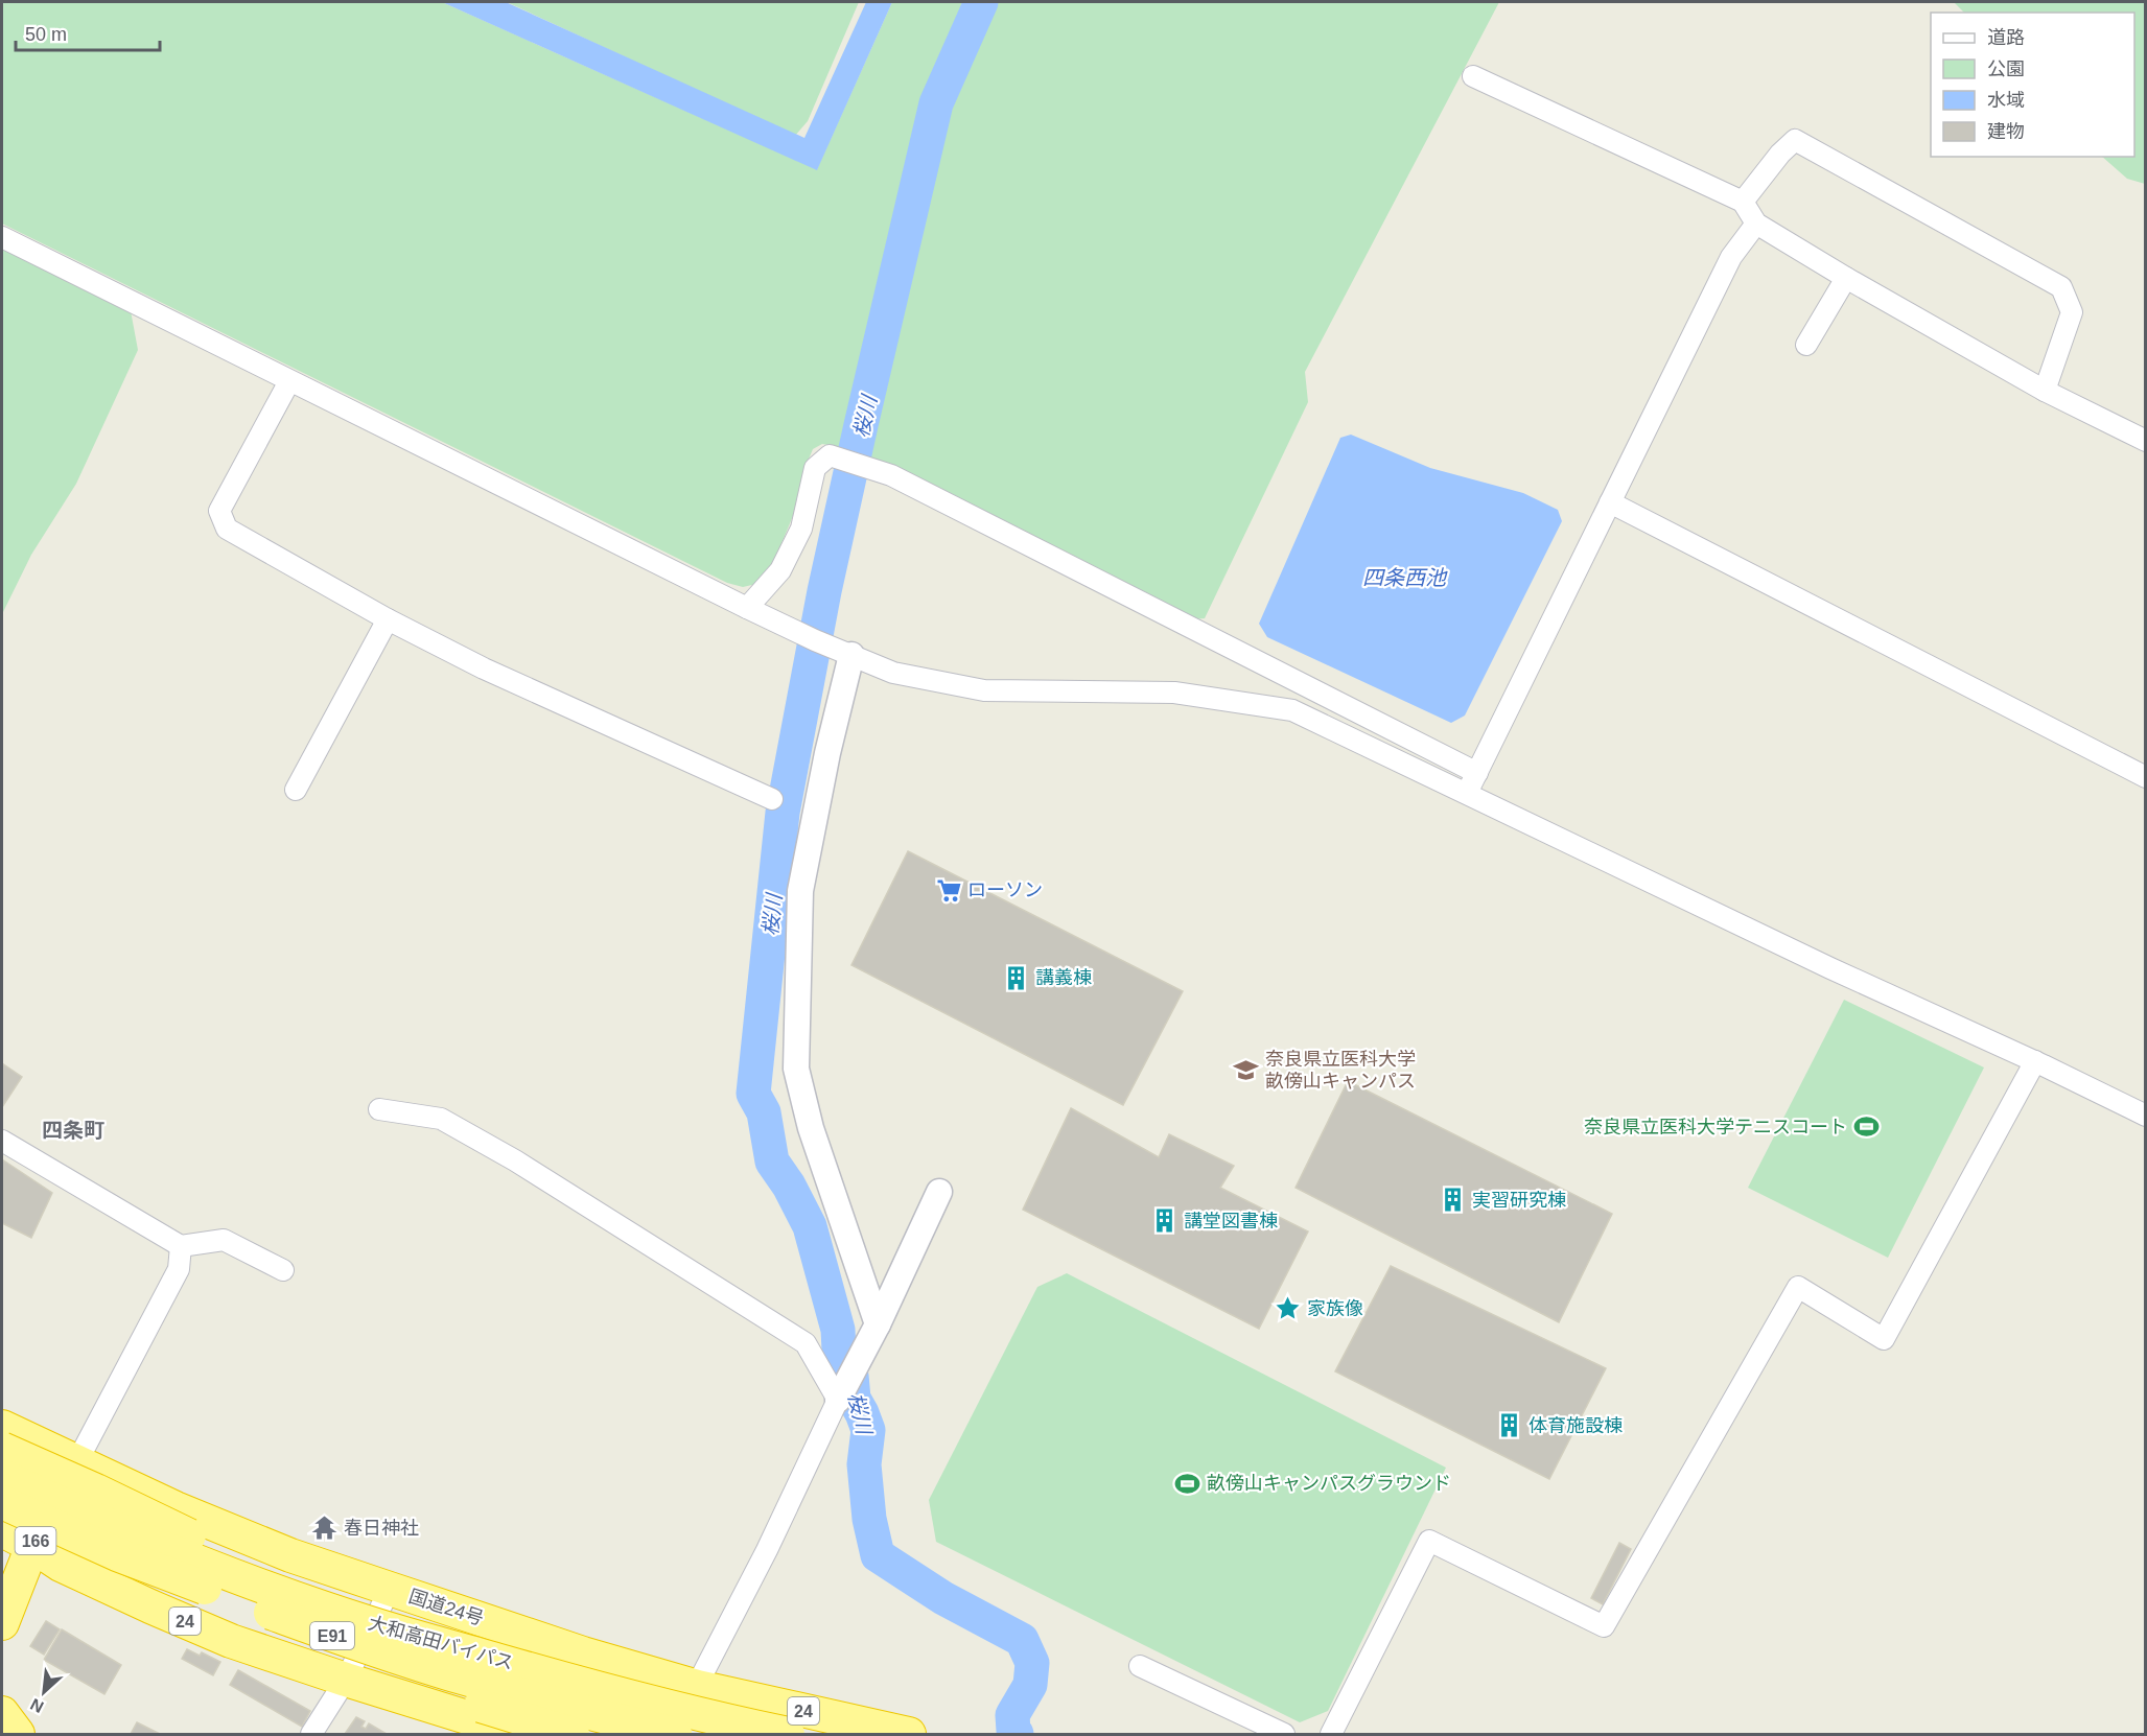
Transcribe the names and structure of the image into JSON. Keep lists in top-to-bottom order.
{
  "streets": {
    "highway": [
      "166",
      "国道24号",
      "24",
      "E91",
      "大和高田バイパス"
    ]
  },
  "crossings": [
    ["166", "国道24号"]
  ],
  "districts": ["四条町"],
  "water": ["桜川", "四条西池"],
  "places": {
    "supermarket": ["ローソン"],
    "building": [
      "講義棟",
      "実習研究棟",
      "講堂図書棟",
      "体育施設棟"
    ],
    "school or university": ["奈良県立医科大学 畝傍山キャンパス"],
    "sports": ["奈良県立医科大学テニスコート", "畝傍山キャンパスグラウンド"],
    "place": ["家族像"],
    "temple": ["春日神社"]
  },
  "legend": [
    "道路",
    "公園",
    "水域",
    "建物"
  ],
  "scale_bar": "50 m",
  "north": "bottom left"
}
